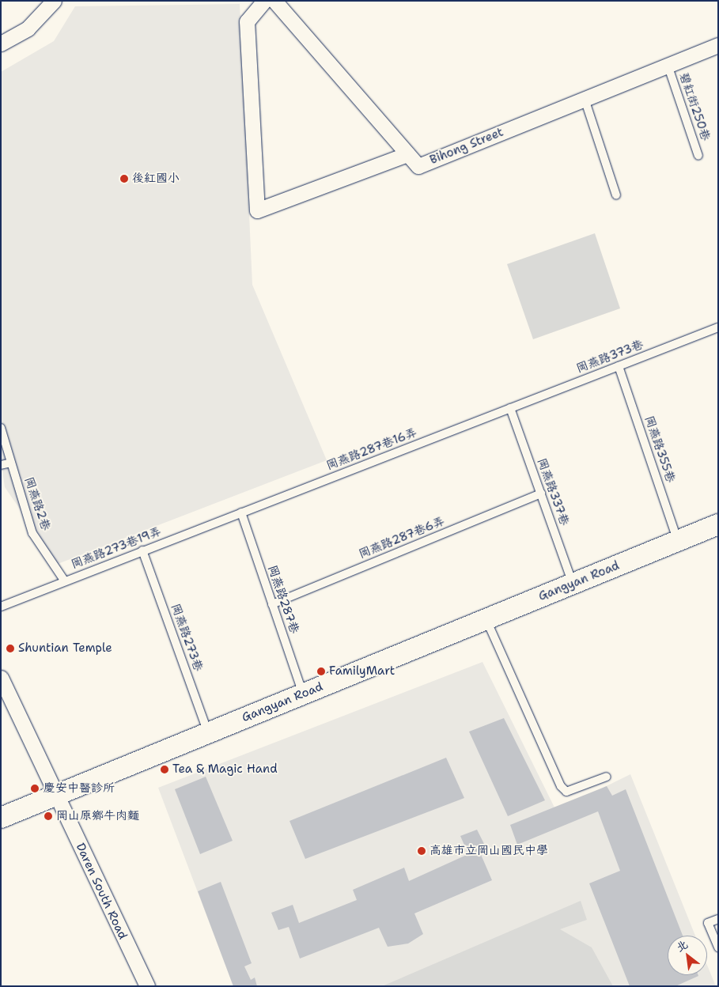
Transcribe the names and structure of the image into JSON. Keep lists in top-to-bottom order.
{
  "streets": {
    "street": ["Bihong Street", "Gangyan Road", "Daren South Road"],
    "lane": [
      "碧紅街250巷",
      "岡燕路373巷",
      "岡燕路287巷16弄",
      "岡燕路355巷",
      "岡燕路337巷",
      "岡燕路2巷",
      "岡燕路287巷6弄",
      "岡燕路273巷19弄",
      "岡燕路287巷",
      "岡燕路273巷"
    ]
  },
  "crossings": [
    ["碧紅街250巷", "Bihong Street"],
    ["岡燕路373巷", "岡燕路287巷16弄"],
    ["岡燕路373巷", "岡燕路355巷"],
    ["岡燕路373巷", "岡燕路337巷"],
    ["岡燕路287巷16弄", "岡燕路337巷"],
    ["岡燕路287巷16弄", "岡燕路273巷19弄"],
    ["岡燕路287巷16弄", "岡燕路287巷"],
    ["岡燕路355巷", "Gangyan Road"],
    ["岡燕路337巷", "岡燕路287巷6弄"],
    ["岡燕路337巷", "Gangyan Road"],
    ["岡燕路2巷", "岡燕路273巷19弄"],
    ["岡燕路287巷6弄", "岡燕路287巷"],
    ["岡燕路273巷19弄", "岡燕路287巷"],
    ["岡燕路273巷19弄", "岡燕路273巷"],
    ["Gangyan Road", "岡燕路287巷"],
    ["Gangyan Road", "岡燕路273巷"],
    ["Gangyan Road", "Daren South Road"]
  ],
  "places": [
    "後紅國小",
    "Shuntian Temple",
    "FamilyMart",
    "Tea & Magic Hand",
    "慶安中醫診所",
    "岡山原鄉牛肉麵",
    "高雄市立岡山國民中學"
  ],
  "north": "top left"
}
